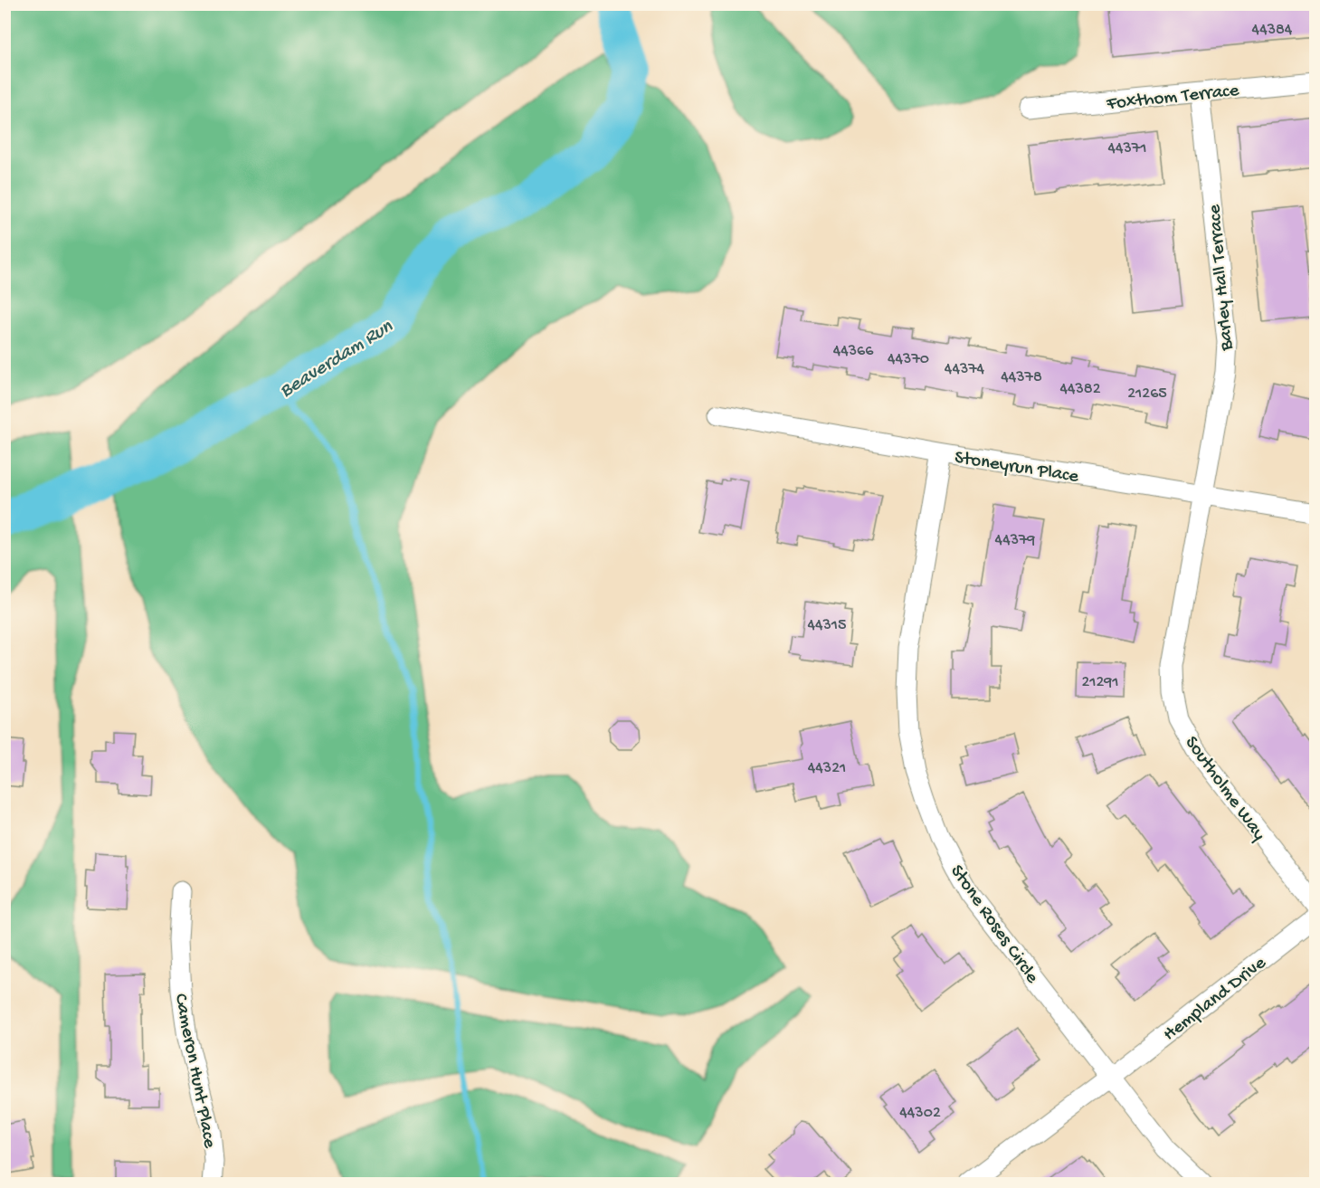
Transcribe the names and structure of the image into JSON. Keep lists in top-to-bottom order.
{
  "streets": {
    "street": [
      "Foxthom Terrace",
      "Barley Hall Terrace",
      "Stoneyrun Place",
      "Southolme Way",
      "Stone Roses Circle",
      "Hempland Drive",
      "Cameron Hunt Place"
    ]
  },
  "crossings": [
    ["Foxthom Terrace", "Barley Hall Terrace"],
    ["Barley Hall Terrace", "Stoneyrun Place"],
    ["Barley Hall Terrace", "Southolme Way"],
    ["Stoneyrun Place", "Southolme Way"],
    ["Stoneyrun Place", "Stone Roses Circle"],
    ["Stone Roses Circle", "Hempland Drive"]
  ],
  "water": ["Beaverdam Run"],
  "house_numbers": [
    "44384",
    "44371",
    "44366",
    "44370",
    "44374",
    "44378",
    "44382",
    "21265",
    "44379",
    "44315",
    "21291",
    "44321",
    "44302"
  ]
}
